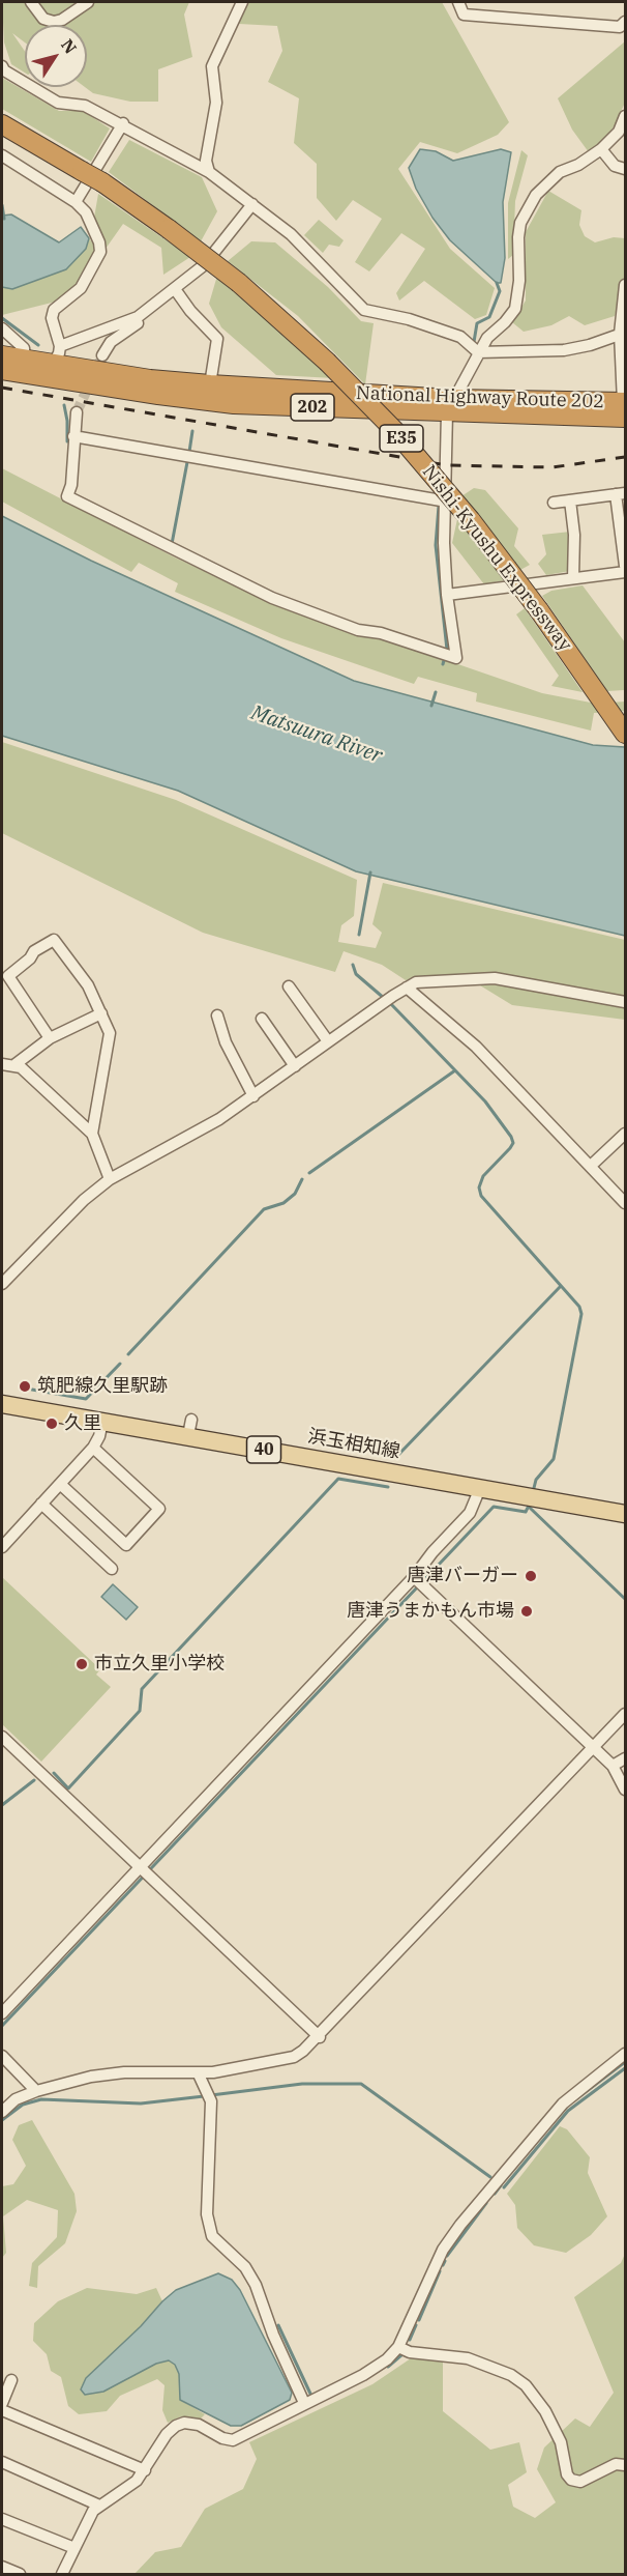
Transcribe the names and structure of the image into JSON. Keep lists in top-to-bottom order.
{
  "streets": {
    "highway": [
      "National Highway Route 202",
      "202",
      "E35",
      "Nishi-Kyushu Expressway"
    ],
    "main road": ["浜玉相知線", "40"]
  },
  "water": ["Matsuura River"],
  "places": [
    "筑肥線久里駅跡",
    "久里",
    "唐津バーガー",
    "唐津うまかもん市場",
    "市立久里小学校"
  ],
  "north": "top right"
}
